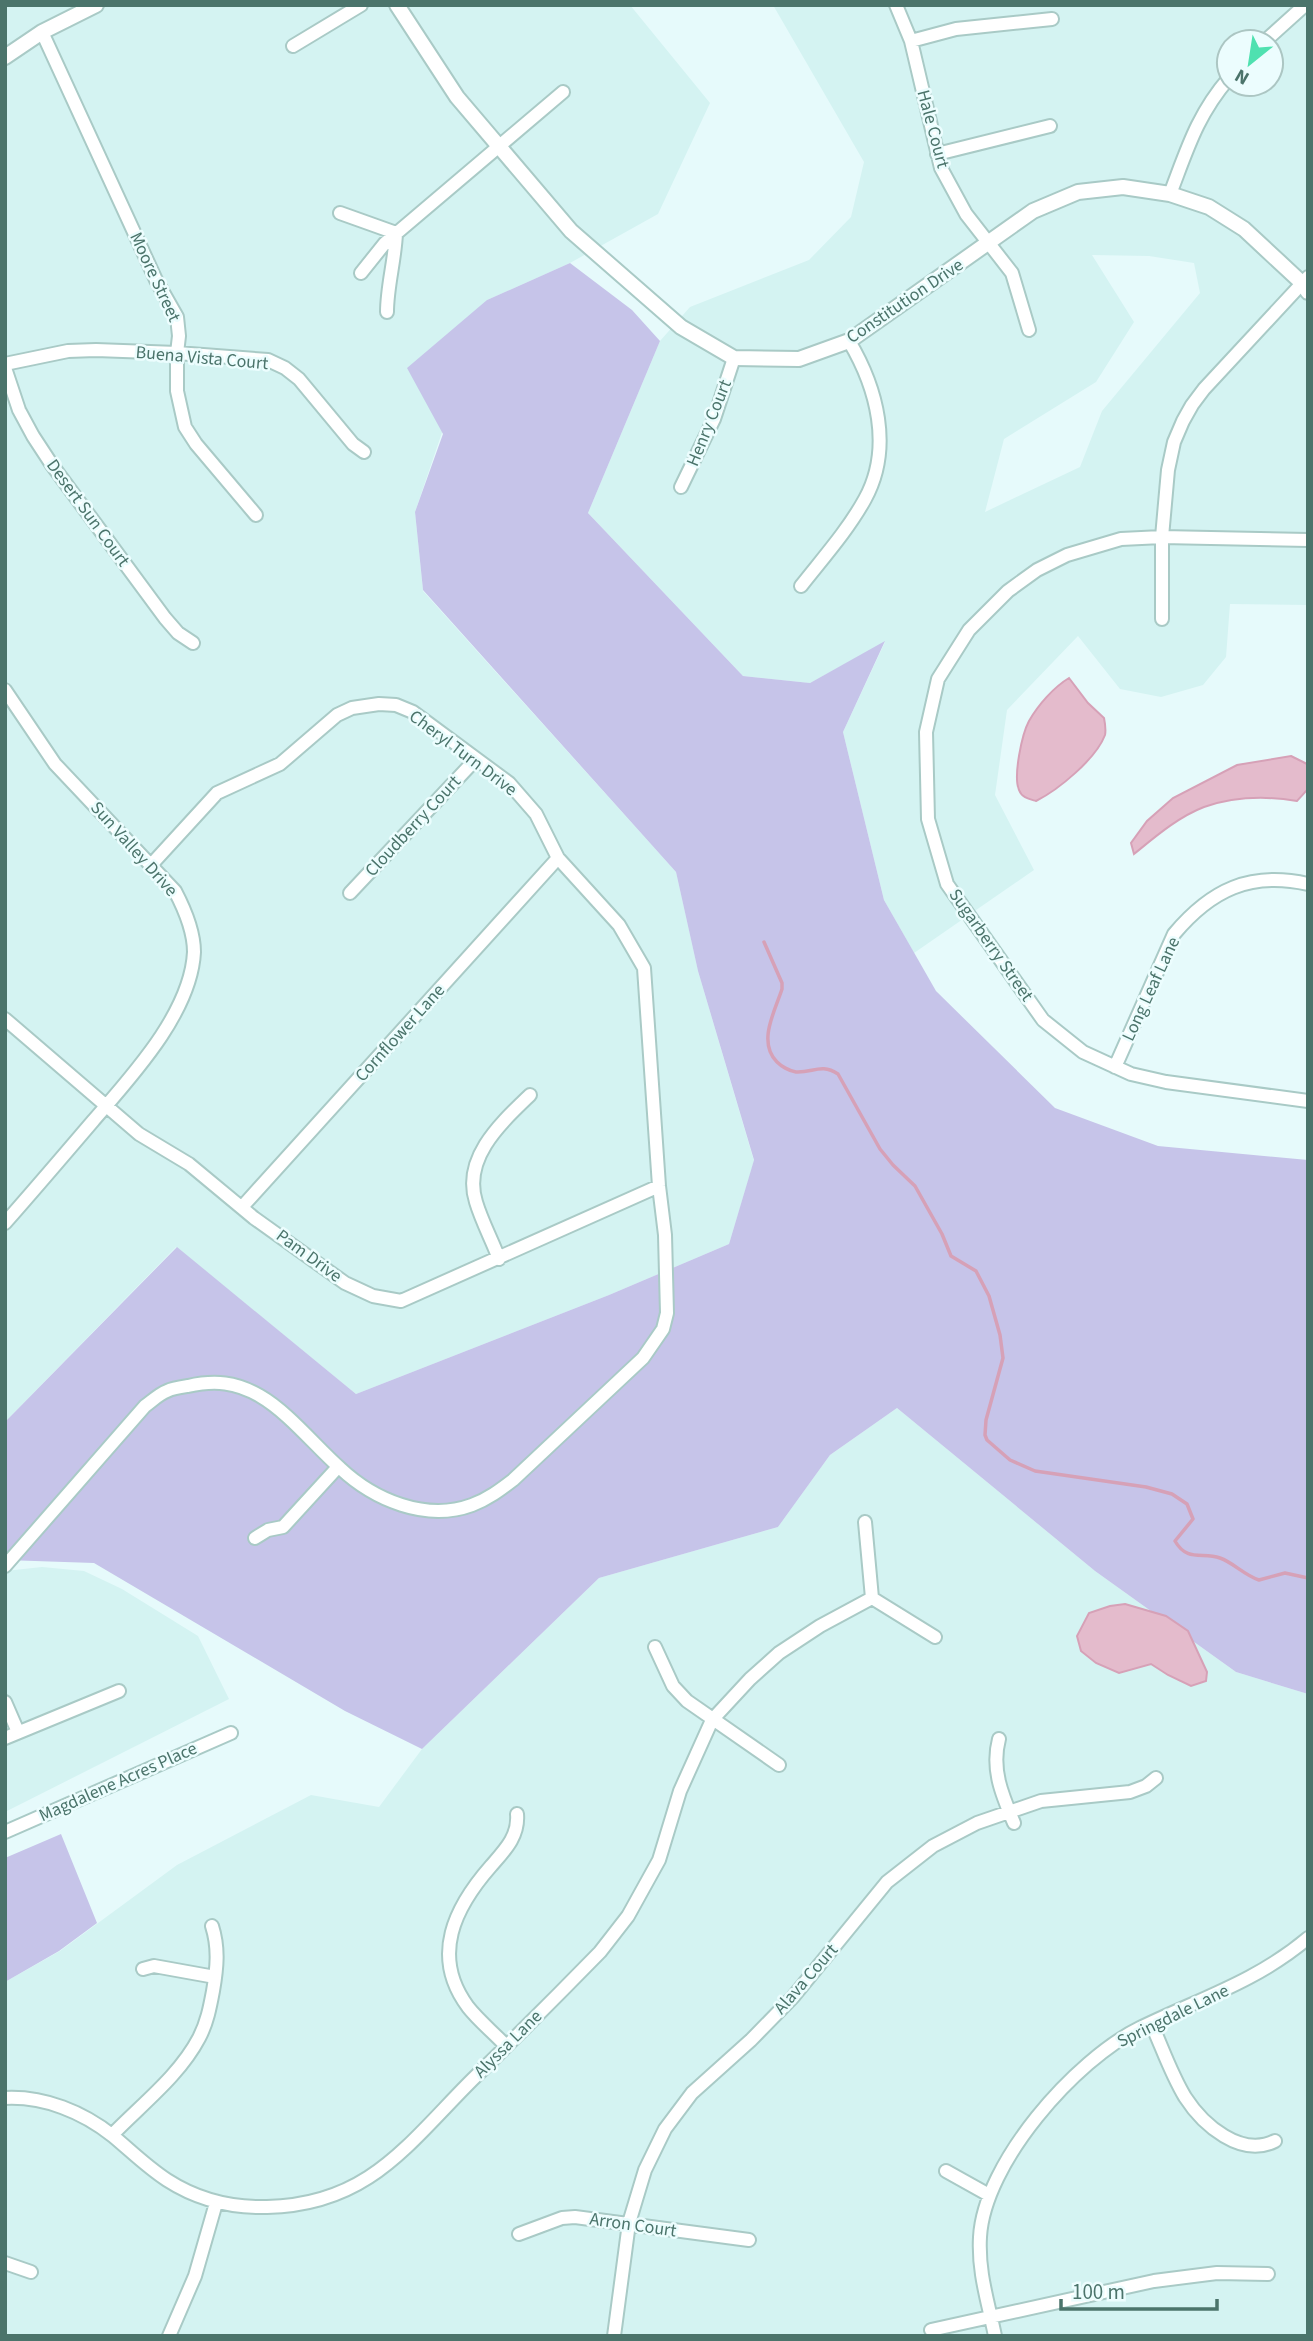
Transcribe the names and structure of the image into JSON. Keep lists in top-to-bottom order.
{
  "streets": {
    "street": [
      "Hale Court",
      "Moore Street",
      "Constitution Drive",
      "Buena Vista Court",
      "Henry Court",
      "Desert Sun Court",
      "Cheryl Turn Drive",
      "Cloudberry Court",
      "Sun Valley Drive",
      "Sugarberry Street",
      "Long Leaf Lane",
      "Cornflower Lane",
      "Pam Drive",
      "Magdalene Acres Place",
      "Alava Court",
      "Springdale Lane",
      "Alyssa Lane",
      "Arron Court"
    ]
  },
  "crossings": [
    ["Hale Court", "Constitution Drive"],
    ["Moore Street", "Buena Vista Court"],
    ["Constitution Drive", "Henry Court"],
    ["Buena Vista Court", "Desert Sun Court"],
    ["Cheryl Turn Drive", "Cloudberry Court"],
    ["Cheryl Turn Drive", "Sun Valley Drive"],
    ["Cheryl Turn Drive", "Cornflower Lane"],
    ["Cheryl Turn Drive", "Pam Drive"],
    ["Sun Valley Drive", "Pam Drive"],
    ["Sugarberry Street", "Long Leaf Lane"],
    ["Cornflower Lane", "Pam Drive"],
    ["Alava Court", "Arron Court"]
  ],
  "scale_bar": "100 m",
  "north": "bottom left"
}
